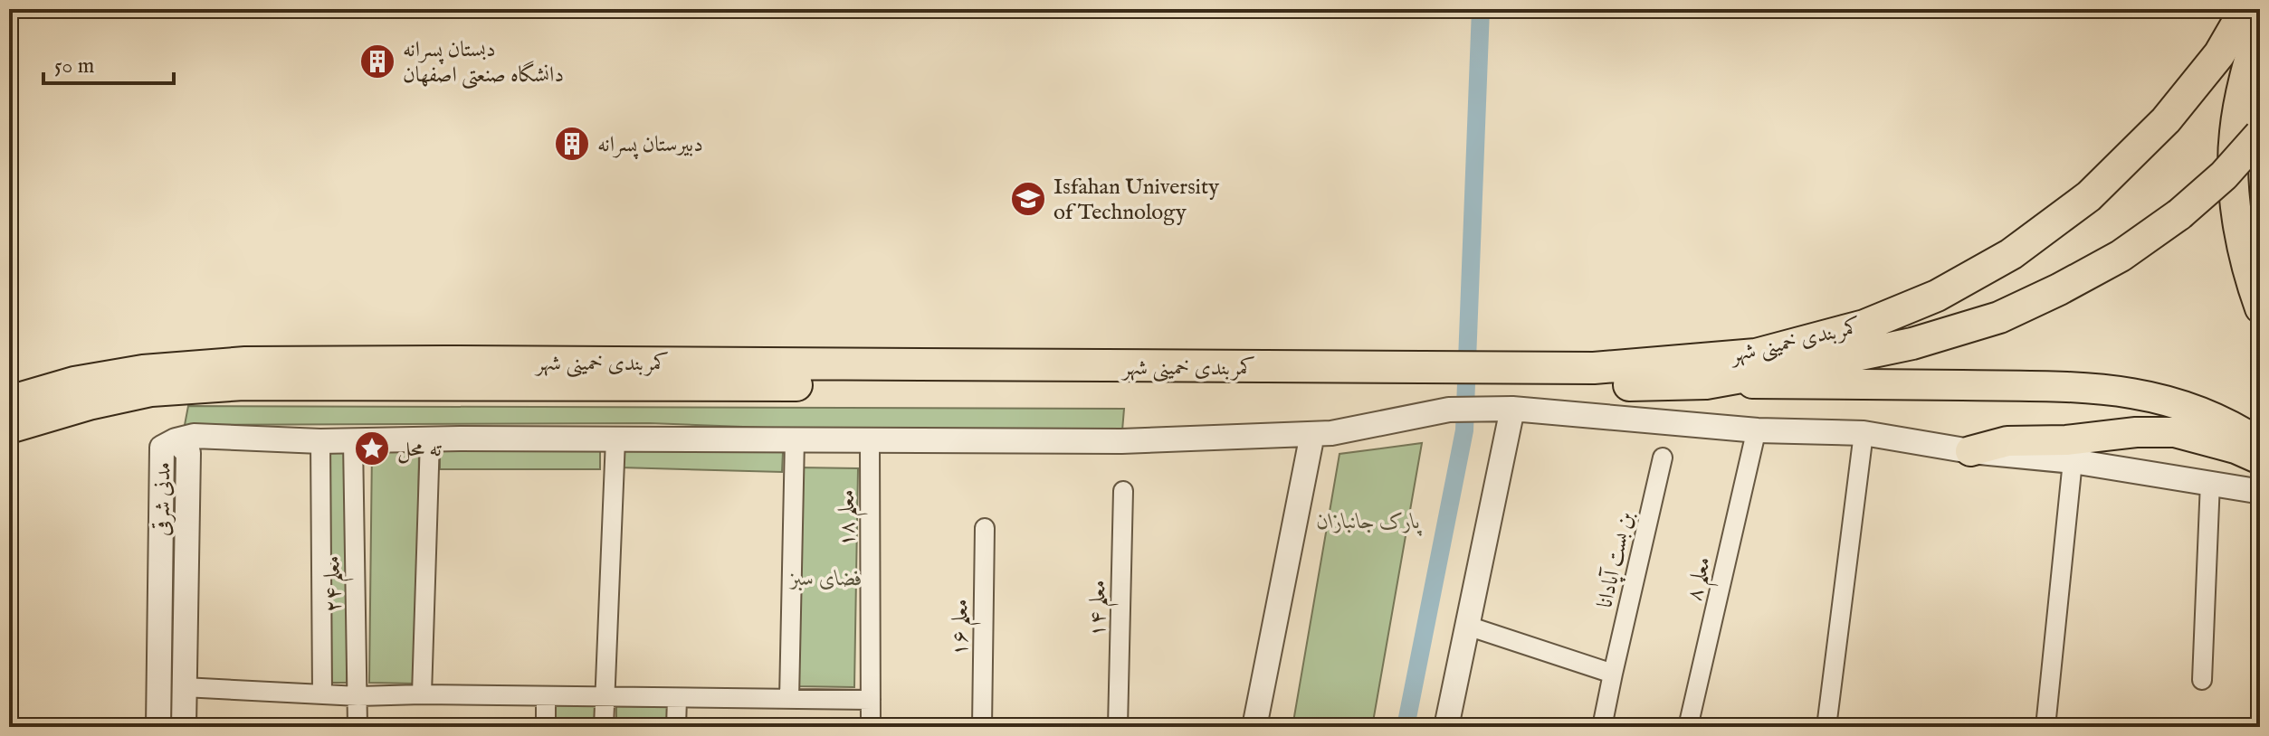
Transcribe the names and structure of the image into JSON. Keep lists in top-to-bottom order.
{
  "streets": {
    "highway": ["کمربندی خمینی شهر"],
    "street": [
      "مدنی شرقی",
      "معلم ۱۸",
      "بن بست آپادانا",
      "معلم ۸",
      "معلم ۲۴",
      "معلم ۱۴",
      "معلم ۱۶"
    ]
  },
  "parks": ["پارک جانبازان", "فضای سبز"],
  "places": {
    "building": ["دبستان پسرانه دانشگاه صنعتی اصفهان", "دبیرستان پسرانه"],
    "school or university": ["Isfahan University of Technology"],
    "place": ["ته محل"]
  },
  "scale_bar": "50 m"
}
